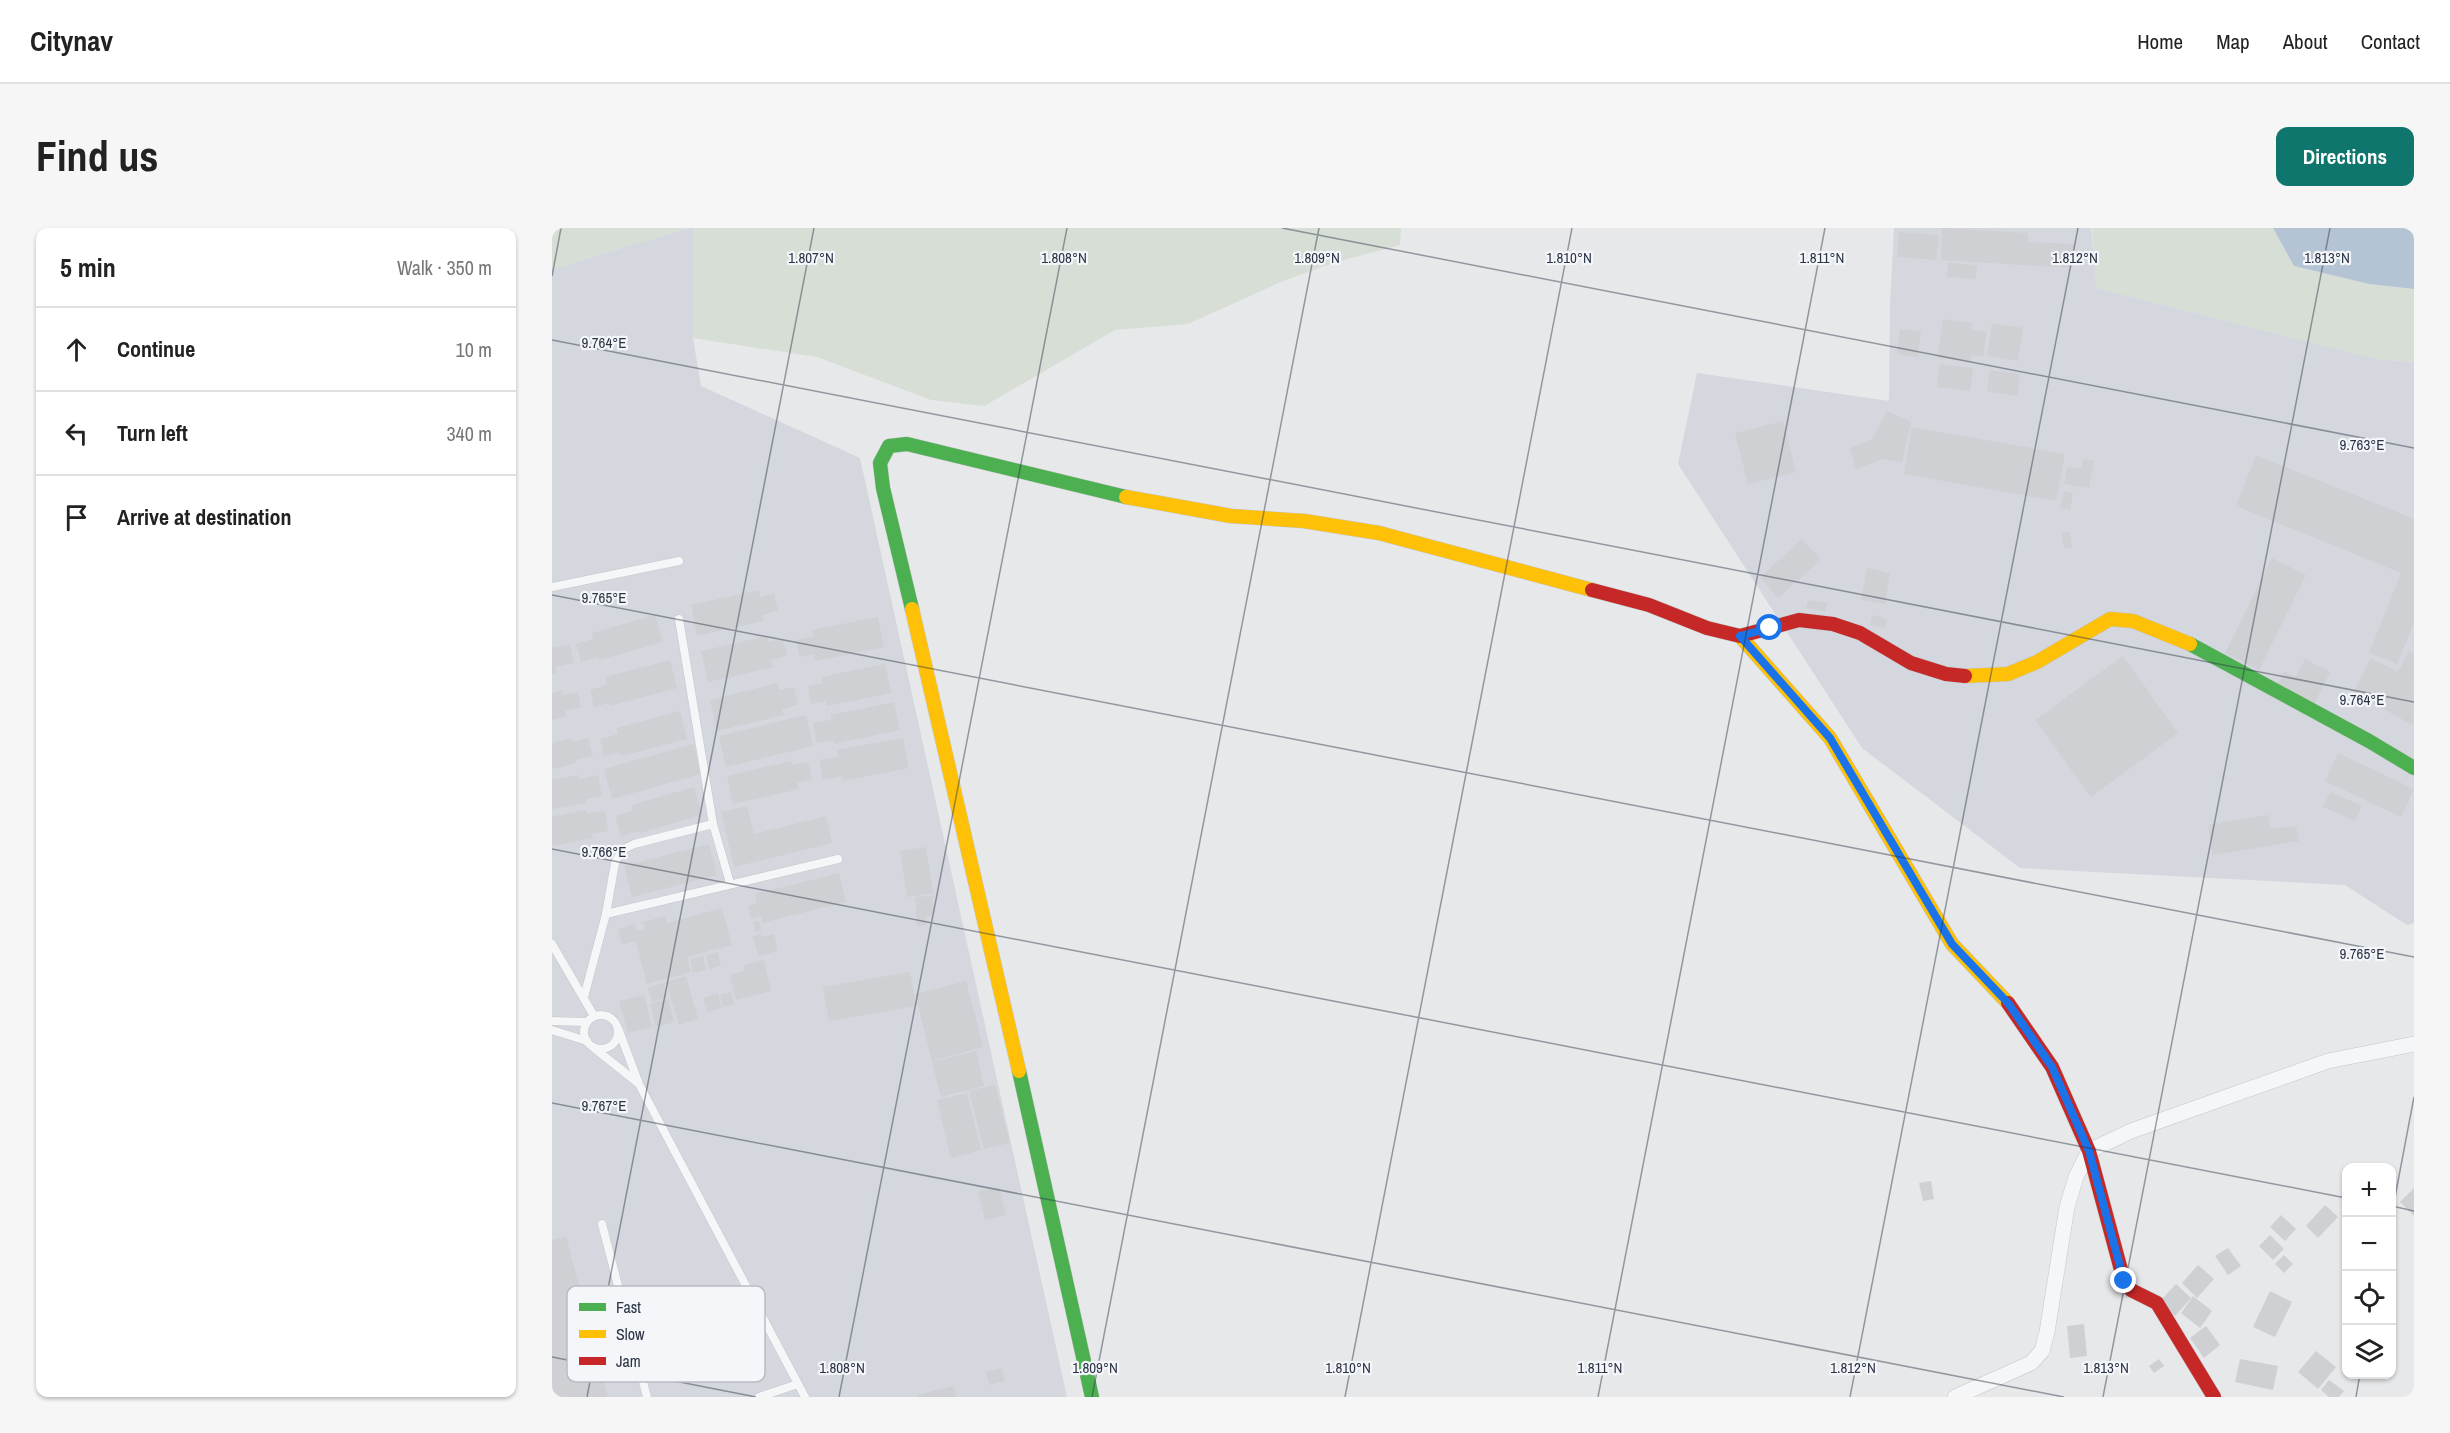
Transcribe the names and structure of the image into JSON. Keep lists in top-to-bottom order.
{
  "legend": ["Fast", "Slow", "Jam"],
  "page": {
    "header": "Citynav",
    "nav": [
      "Home",
      "Map",
      "About",
      "Contact"
    ],
    "buttons": "Directions",
    "title": "Find us",
    "heading": ["5 min", "Walk · 350 m"],
    "list": [
      ["Continue", "10 m"],
      ["Turn left", "340 m"],
      "Arrive at destination"
    ],
    "map_buttons": ["+", "−"]
  },
  "coordinates": [
    "1.809°N",
    "1.810°N",
    "1.811°N",
    "1.812°N",
    "1.807°N",
    "1.808°N",
    "1.813°N",
    "9.764°E",
    "9.763°E",
    "9.765°E",
    "9.766°E",
    "9.767°E"
  ]
}
